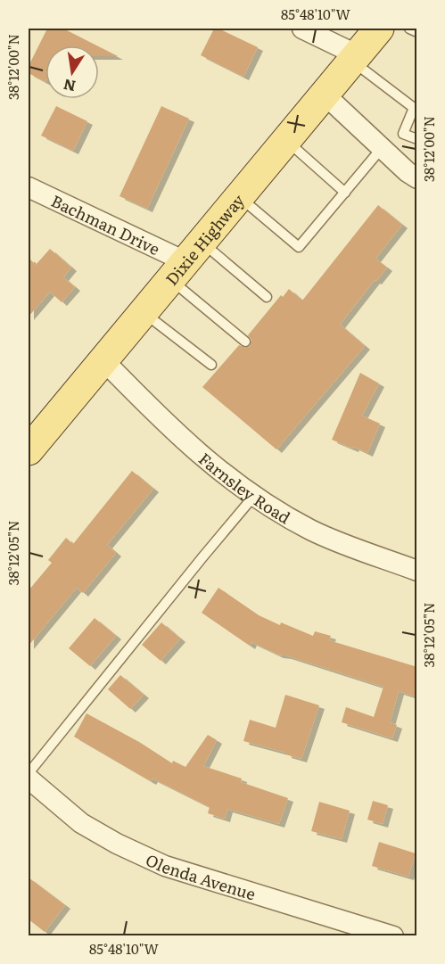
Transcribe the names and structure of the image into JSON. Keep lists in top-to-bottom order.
{
  "streets": {
    "main road": ["Dixie Highway"],
    "street": ["Bachman Drive", "Farnsley Road", "Olenda Avenue"]
  },
  "crossings": [
    ["Bachman Drive", "Dixie Highway"],
    ["Dixie Highway", "Farnsley Road"]
  ],
  "north": "bottom",
  "coordinates": ["85°48'10\"W", "38°12'00\"N", "38°12'05\"N"]
}
